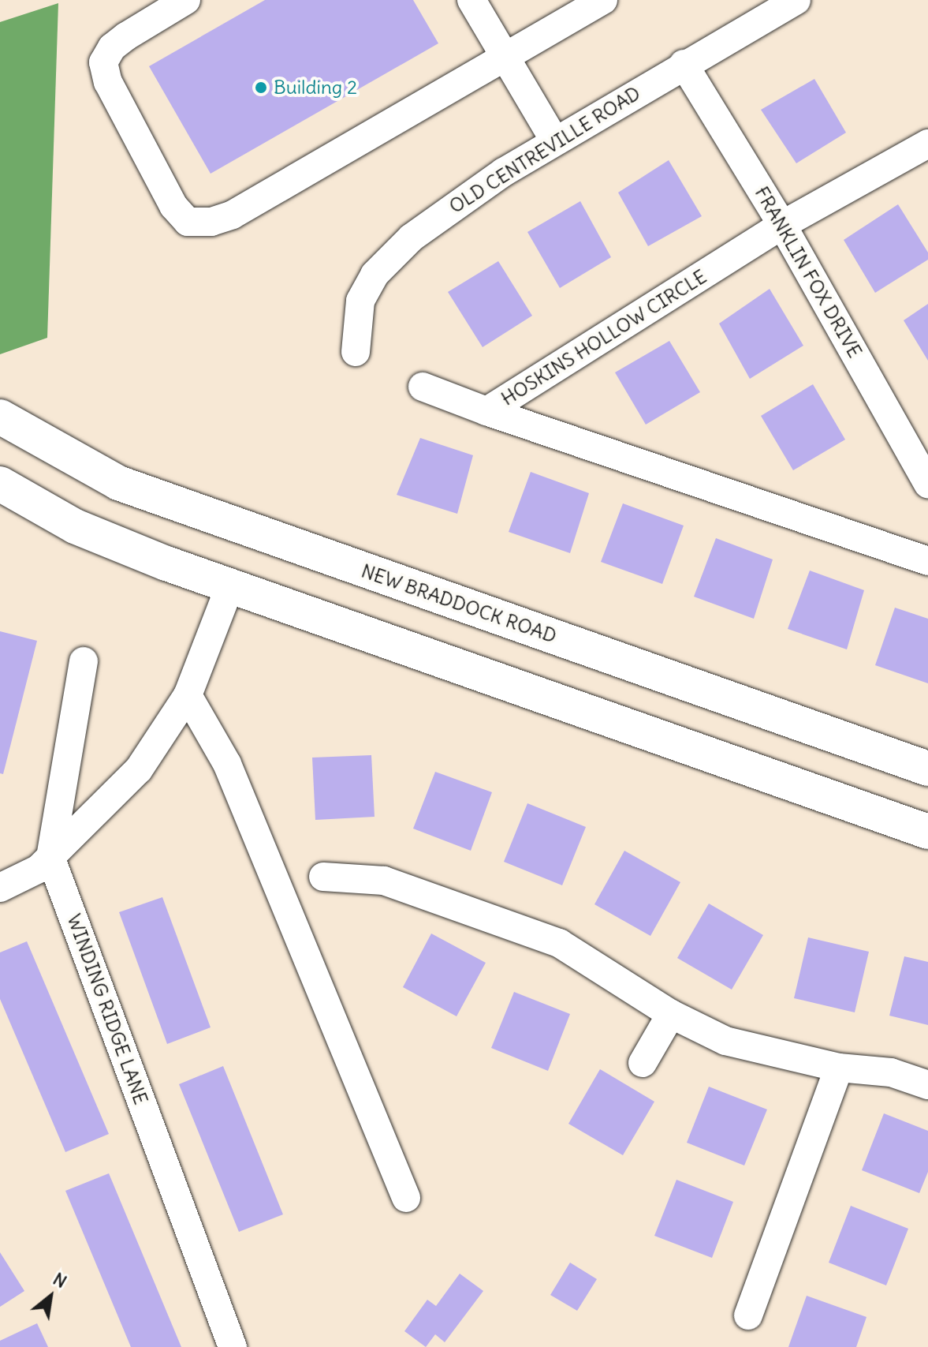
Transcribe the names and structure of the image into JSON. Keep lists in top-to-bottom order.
{
  "streets": {
    "main road": ["NEW BRADDOCK ROAD"],
    "street": [
      "OLD CENTREVILLE ROAD",
      "FRANKLIN FOX DRIVE",
      "HOSKINS HOLLOW CIRCLE",
      "WINDING RIDGE LANE"
    ]
  },
  "crossings": [
    ["OLD CENTREVILLE ROAD", "FRANKLIN FOX DRIVE"],
    ["FRANKLIN FOX DRIVE", "HOSKINS HOLLOW CIRCLE"]
  ],
  "places": ["Building 2"],
  "north": "top right"
}
